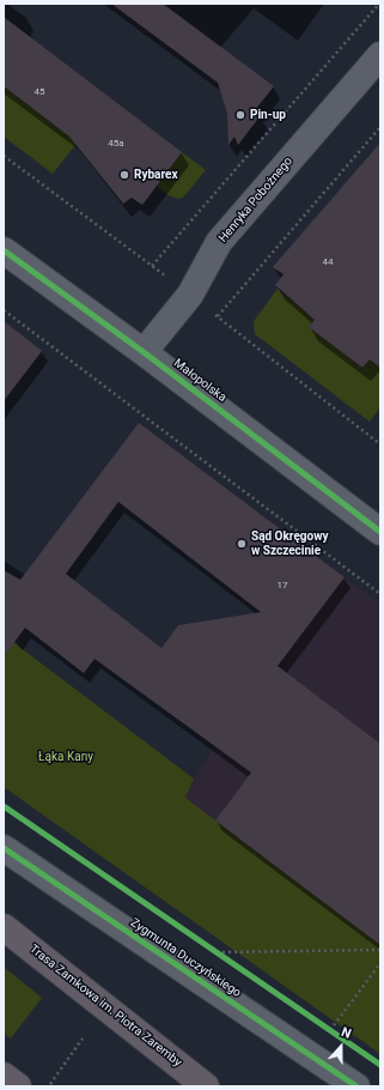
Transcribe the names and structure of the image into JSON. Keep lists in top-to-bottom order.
{
  "streets": {
    "main road": ["Trasa Zamkowa im. Piotra Zaremby"],
    "street": ["Henryka Pobożnego", "Małopolska", "Zygmunta Duczyńskiego"]
  },
  "crossings": [
    ["Henryka Pobożnego", "Małopolska"]
  ],
  "parks": ["Łąka Kany"],
  "places": ["Pin-up", "Rybarex", "Sąd Okręgowy w Szczecinie"],
  "house_numbers": [
    "45",
    "45a",
    "44",
    "17"
  ],
  "north": "top"
}
